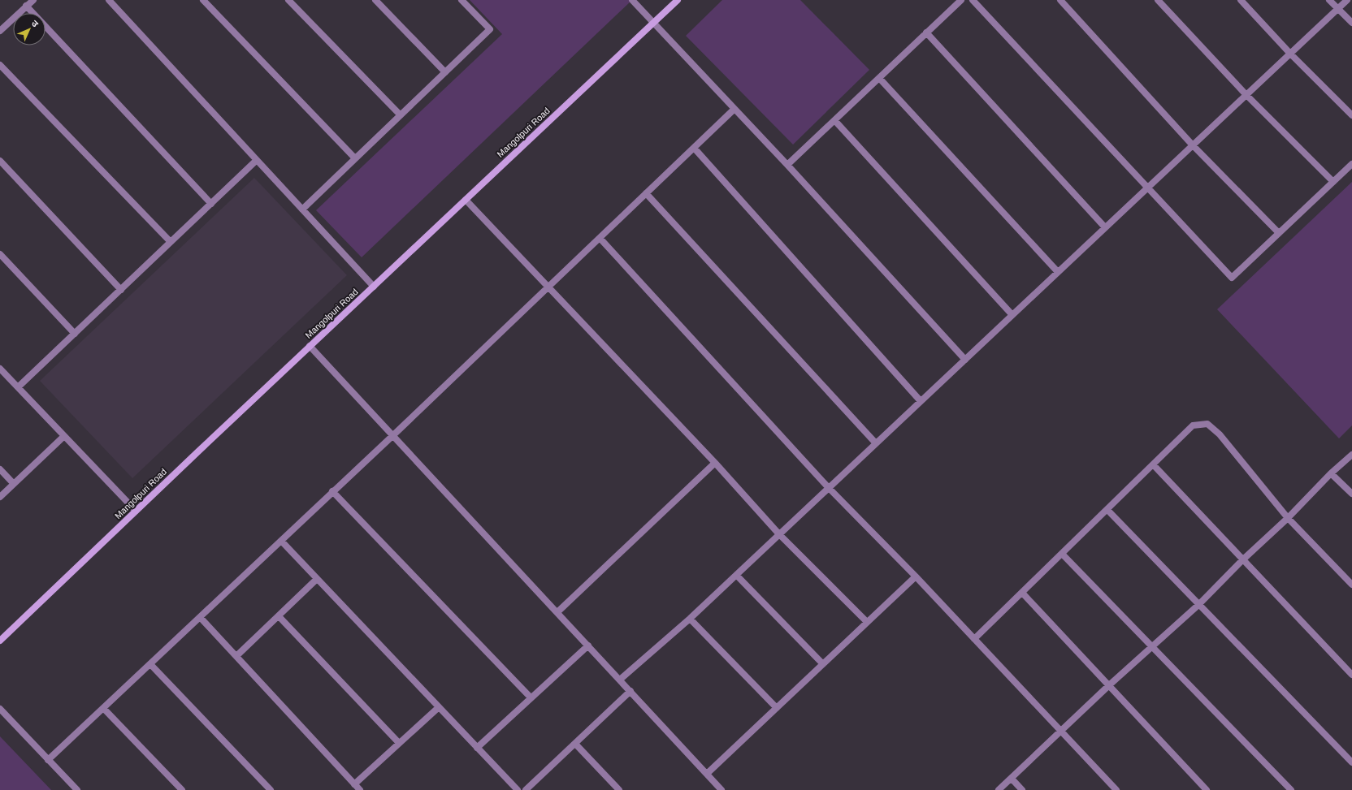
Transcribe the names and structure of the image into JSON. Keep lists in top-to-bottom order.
{
  "streets": {
    "street": ["Mangolpuri Road"]
  },
  "north": "top right"
}
